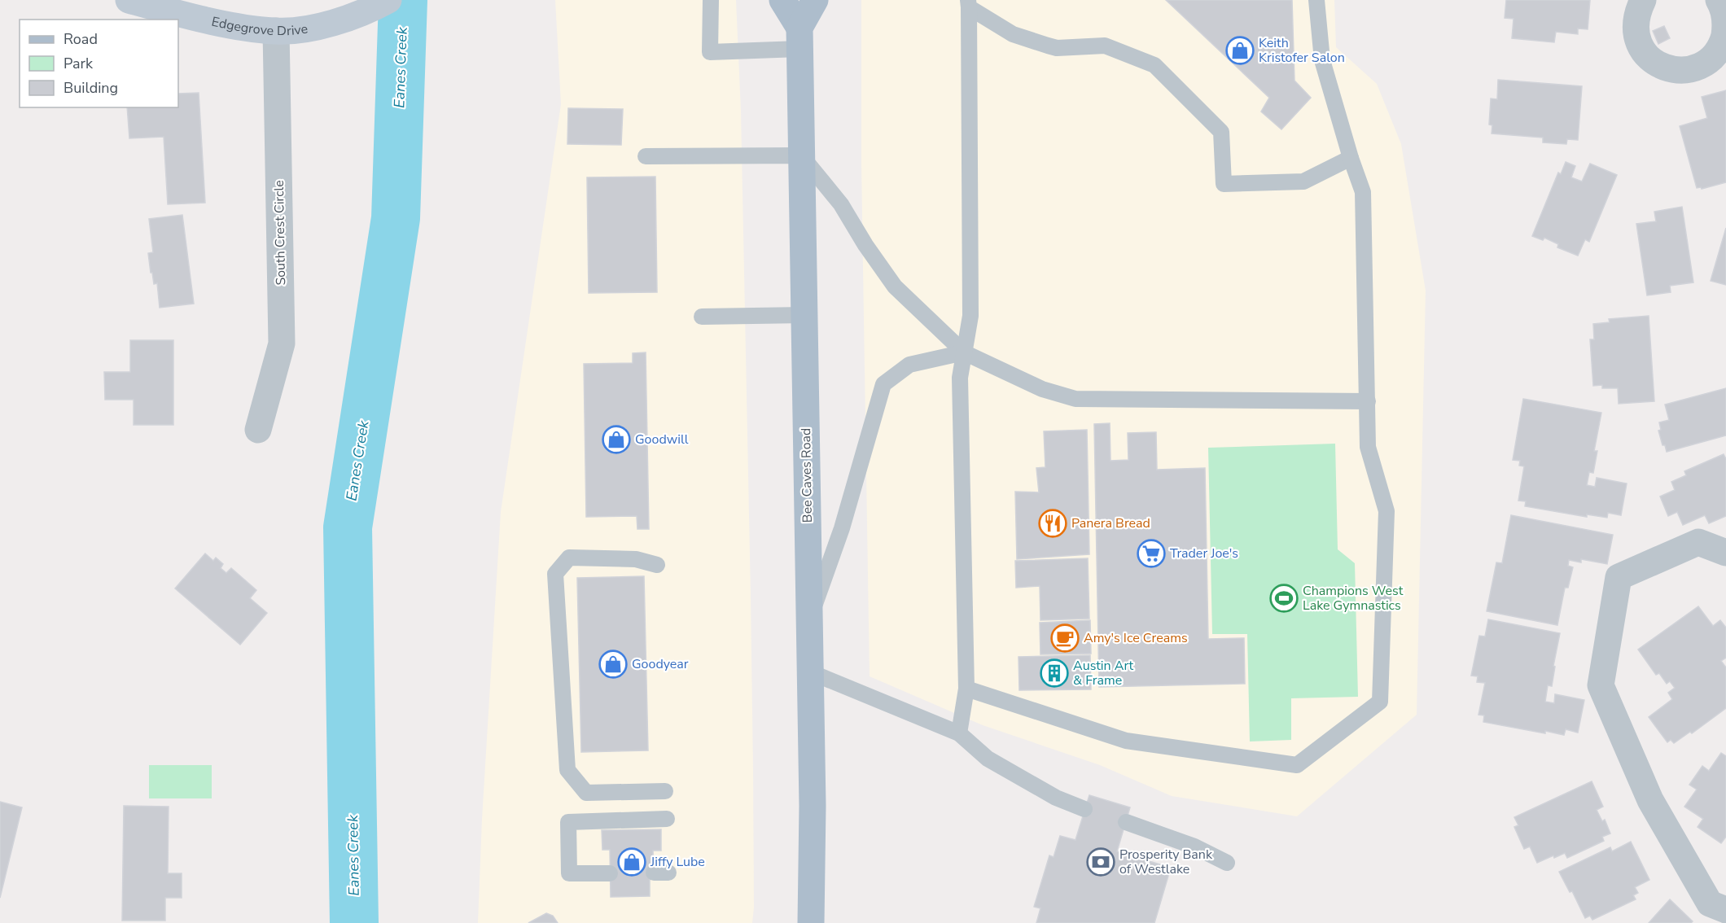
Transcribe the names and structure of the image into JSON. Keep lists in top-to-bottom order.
{
  "streets": {
    "main road": ["Bee Caves Road"],
    "street": ["Edgegrove Drive", "South Crest Circle"]
  },
  "crossings": [
    ["Edgegrove Drive", "South Crest Circle"]
  ],
  "water": ["Eanes Creek"],
  "places": {
    "shop": [
      "Keith Kristofer Salon",
      "Goodwill",
      "Goodyear",
      "Jiffy Lube"
    ],
    "restaurant": ["Panera Bread"],
    "supermarket": ["Trader Joe's"],
    "sports": ["Champions West Lake Gymnastics"],
    "cafe": ["Amy's Ice Creams"],
    "building": ["Austin Art & Frame"],
    "bank": ["Prosperity Bank of Westlake"]
  },
  "legend": ["Road", "Park", "Building"]
}
